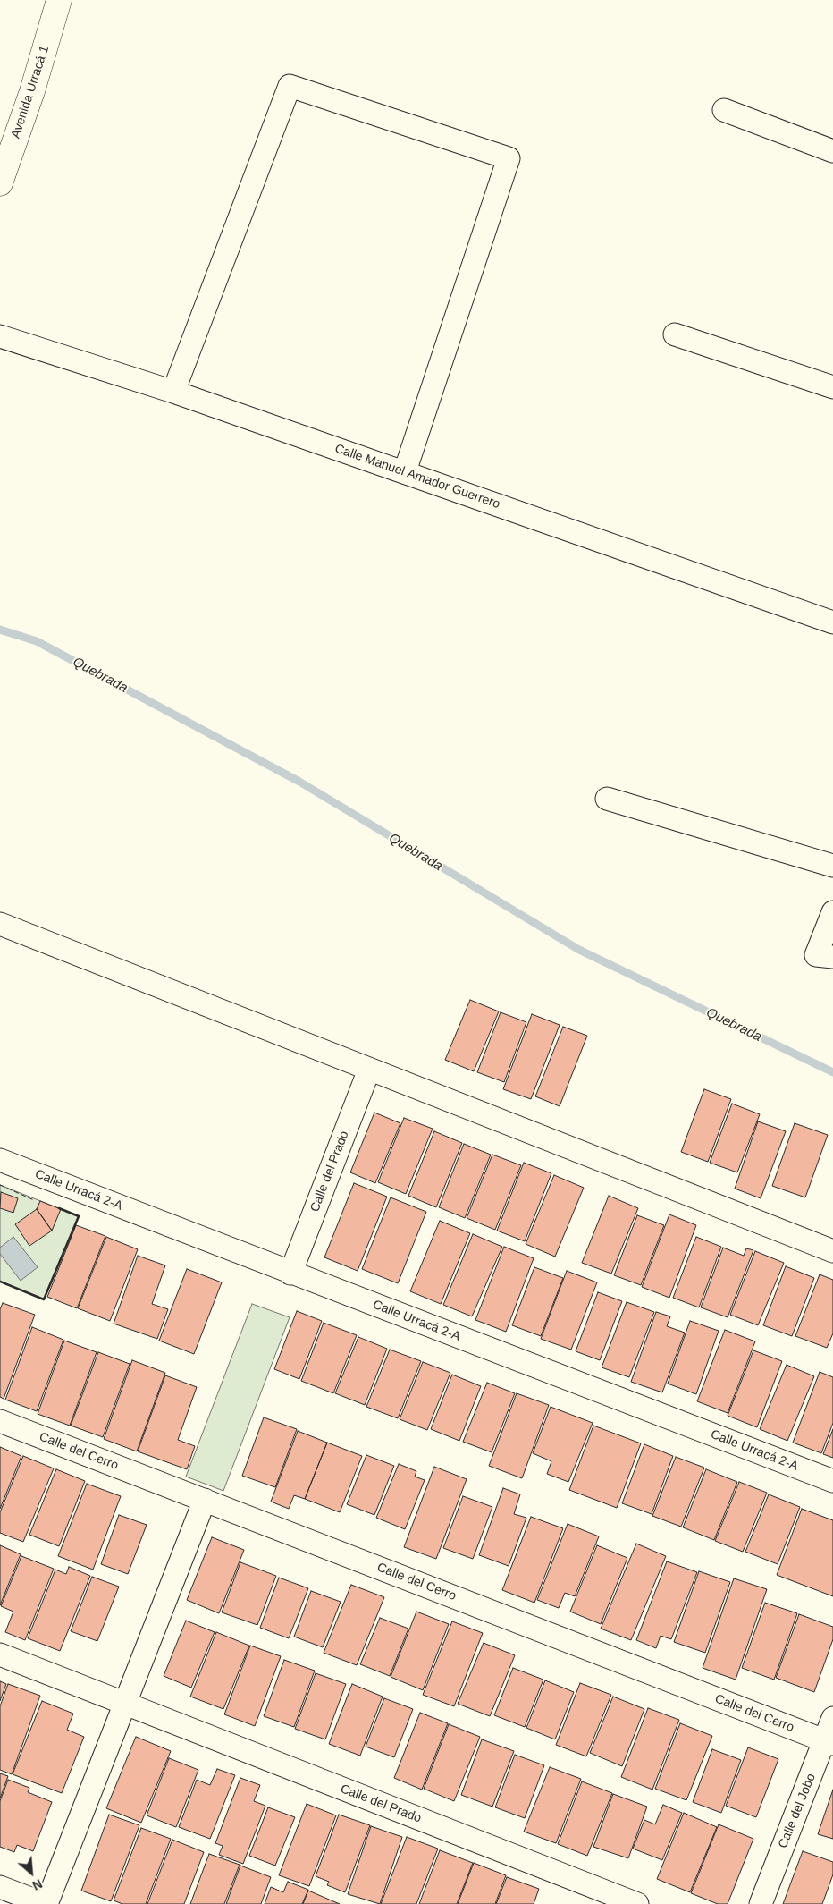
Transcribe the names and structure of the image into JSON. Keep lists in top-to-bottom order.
{
  "streets": {
    "street": [
      "Avenida Urracá 1",
      "Calle Manuel Amador Guerrero",
      "Calle del Prado",
      "Calle Urracá 2-A",
      "Calle del Cerro",
      "Calle del Jobo"
    ]
  },
  "crossings": [
    ["Calle del Prado", "Calle Urracá 2-A"],
    ["Calle del Cerro", "Calle del Jobo"]
  ],
  "water": ["Quebrada"],
  "north": "bottom right"
}
